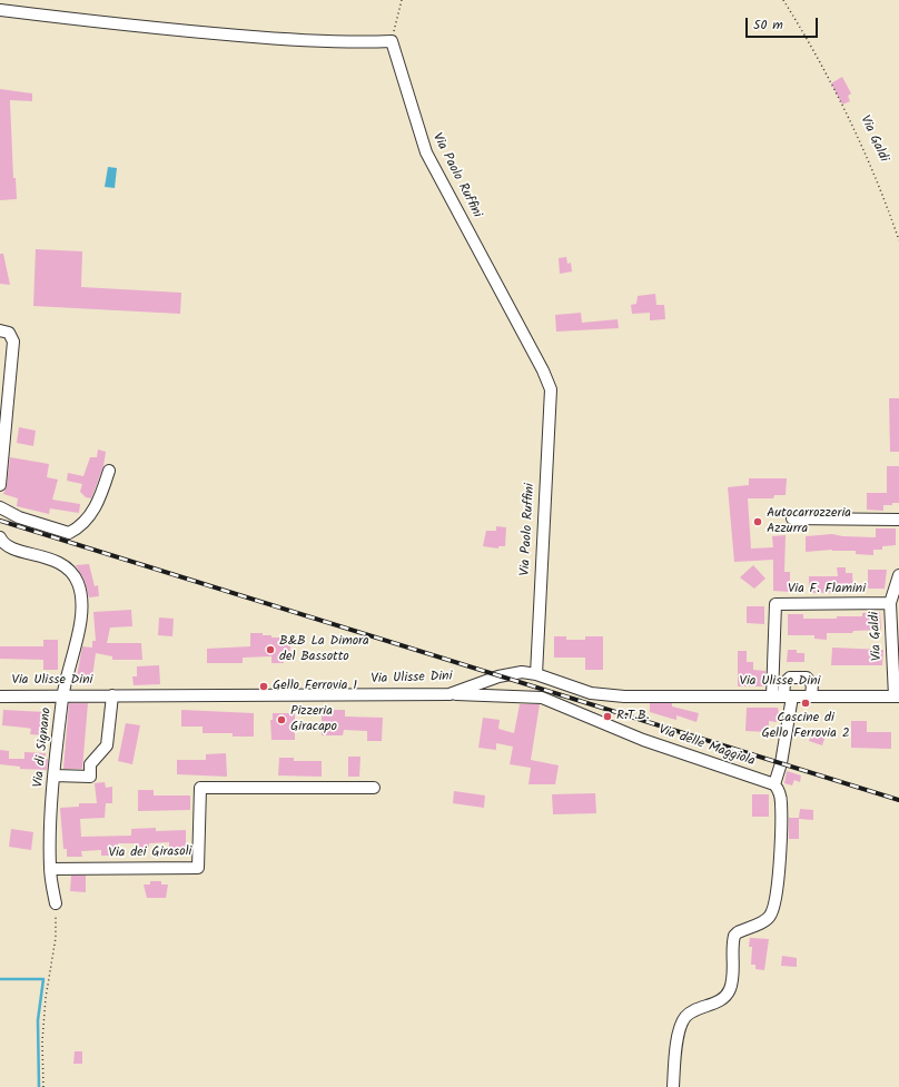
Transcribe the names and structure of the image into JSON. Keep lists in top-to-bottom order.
{
  "streets": {
    "street": [
      "Via Galdi",
      "Via Paolo Ruffini",
      "Via F. Flamini",
      "Via Ulisse Dini",
      "Via delle Maggiola",
      "Via di Signano",
      "Via dei Girasoli"
    ]
  },
  "crossings": [
    ["Via Galdi", "Via F. Flamini"],
    ["Via Galdi", "Via Ulisse Dini"],
    ["Via Paolo Ruffini", "Via Ulisse Dini"],
    ["Via F. Flamini", "Via Ulisse Dini"],
    ["Via Ulisse Dini", "Via delle Maggiola"],
    ["Via Ulisse Dini", "Via di Signano"],
    ["Via di Signano", "Via dei Girasoli"]
  ],
  "places": [
    "Autocarrozzeria Azzurra",
    "B&B La Dimora del Bassotto",
    "Gello Ferrovia 1",
    "Cascine di Gello Ferrovia 2",
    "R.T.B.",
    "Pizzeria Giracapo"
  ],
  "scale_bar": "50 m"
}
